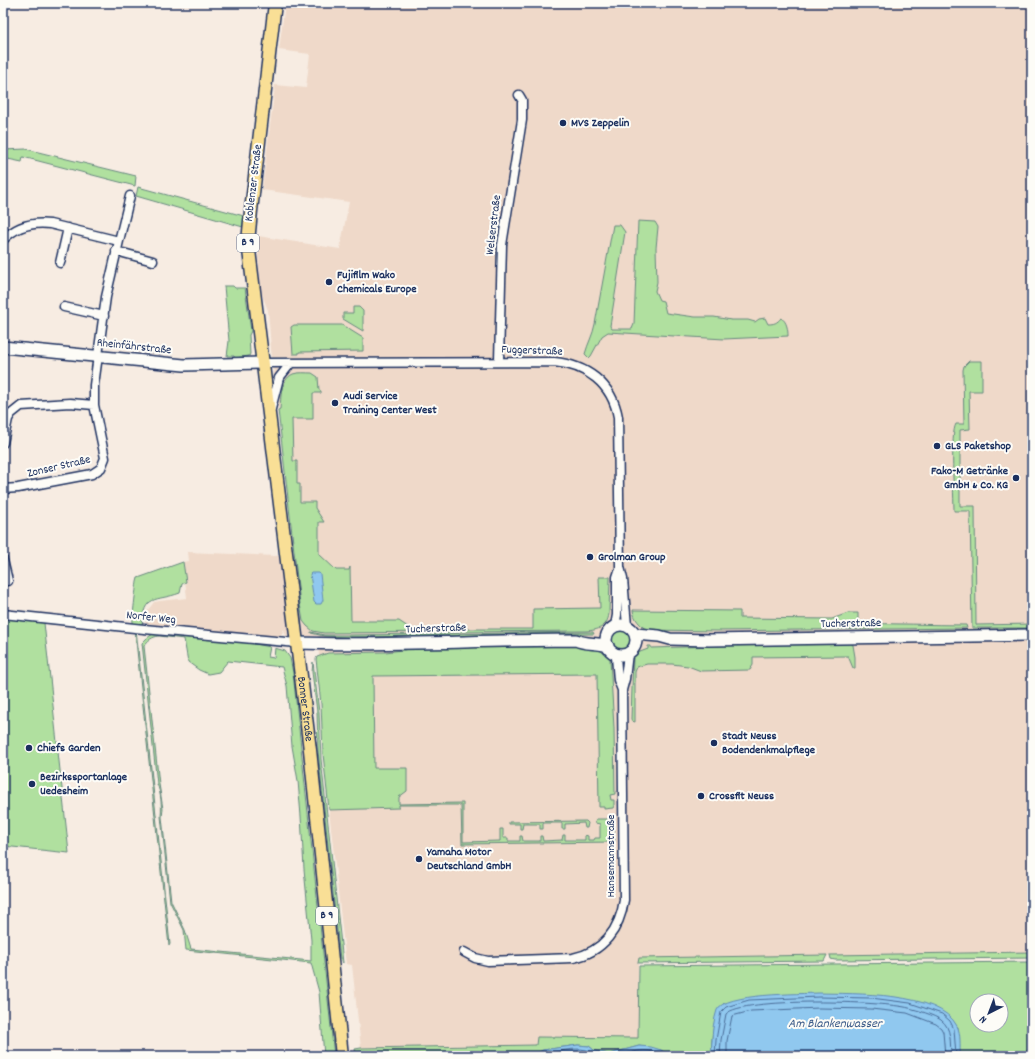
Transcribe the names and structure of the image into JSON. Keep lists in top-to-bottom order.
{
  "streets": {
    "main road": [
      "Koblenzer Straße",
      "B 9",
      "Rheinfährstraße",
      "Tucherstraße",
      "Bonner Straße"
    ],
    "street": [
      "Welserstraße",
      "Fuggerstraße",
      "Zonser Straße",
      "Norfer Weg",
      "Hansemannstraße"
    ]
  },
  "crossings": [
    ["Koblenzer Straße", "Rheinfährstraße"],
    ["Koblenzer Straße", "Fuggerstraße"],
    ["Koblenzer Straße", "Bonner Straße"],
    ["Welserstraße", "Fuggerstraße"],
    ["Rheinfährstraße", "Fuggerstraße"],
    ["Rheinfährstraße", "Zonser Straße"],
    ["Rheinfährstraße", "Bonner Straße"],
    ["Fuggerstraße", "Tucherstraße"],
    ["Fuggerstraße", "Bonner Straße"],
    ["Fuggerstraße", "Hansemannstraße"],
    ["Norfer Weg", "Tucherstraße"],
    ["Norfer Weg", "Bonner Straße"],
    ["Tucherstraße", "Bonner Straße"],
    ["Tucherstraße", "Hansemannstraße"]
  ],
  "water": ["Am Blankenwasser"],
  "places": [
    "MVS Zeppelin",
    "Fujifilm Wako Chemicals Europe",
    "Audi Service Training Center West",
    "GLS Paketshop",
    "Fako-M Getränke GmbH & Co. KG",
    "Grolman Group",
    "Stadt Neuss Bodendenkmalpflege",
    "Chiefs Garden",
    "Bezirkssportanlage Uedesheim",
    "Crossfit Neuss",
    "Yamaha Motor Deutschland GmbH"
  ],
  "north": "bottom left"
}
